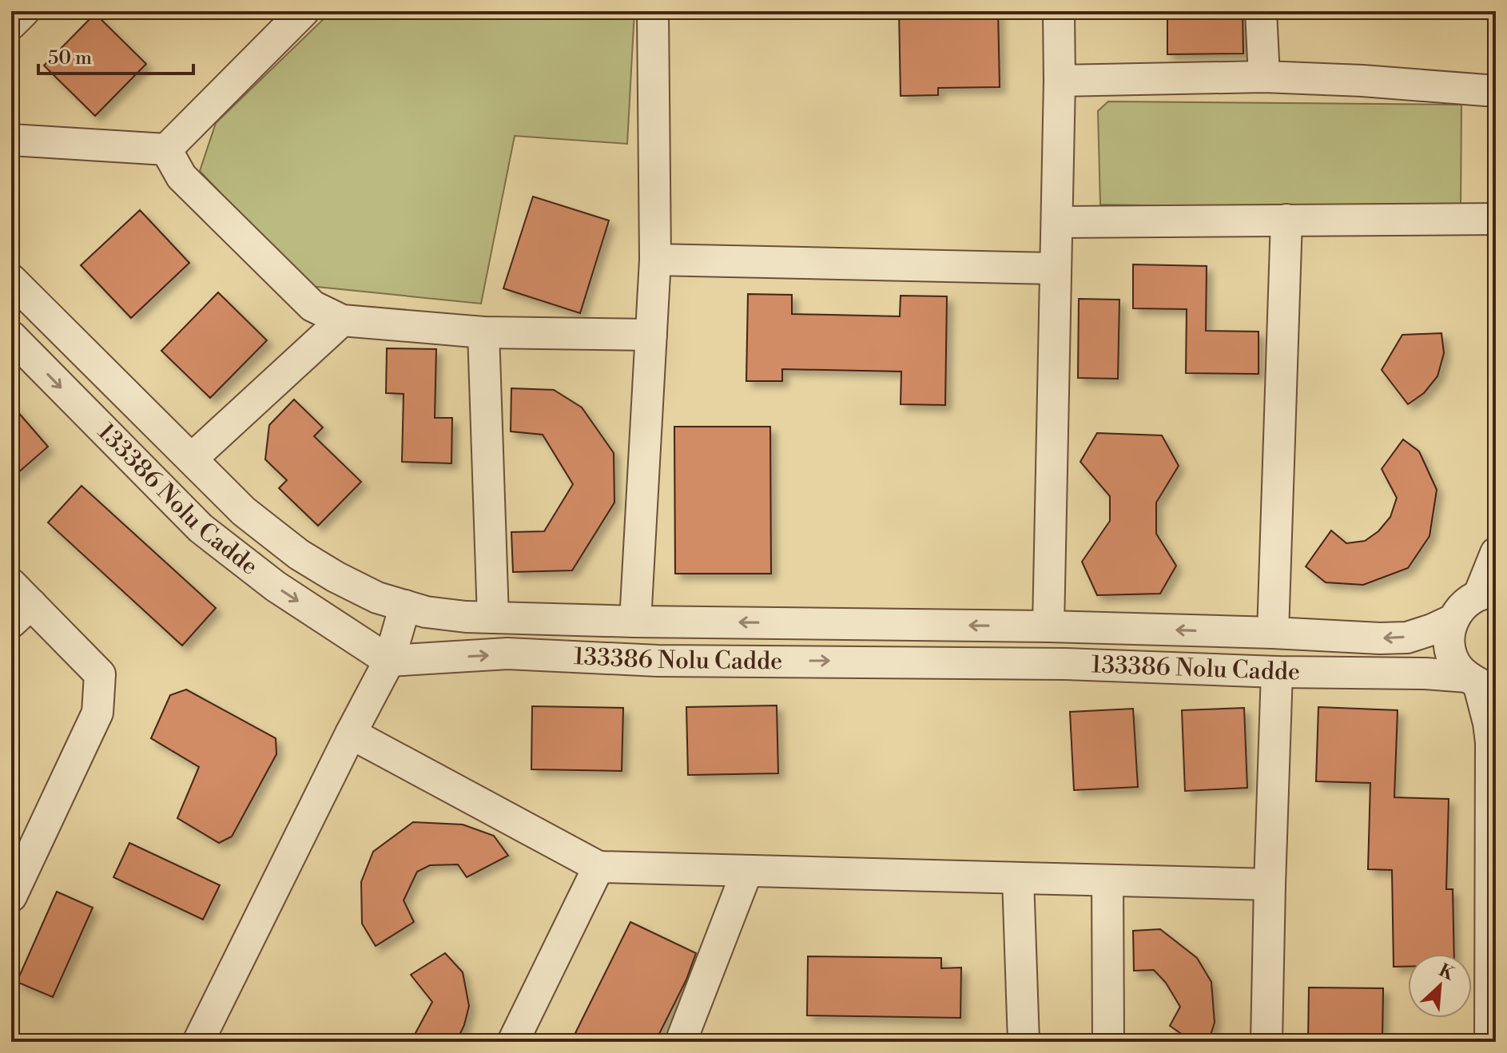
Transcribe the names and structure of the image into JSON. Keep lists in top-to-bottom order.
{
  "streets": {
    "street": ["133386 Nolu Cadde"]
  },
  "scale_bar": "50 m",
  "north": "top right"
}
